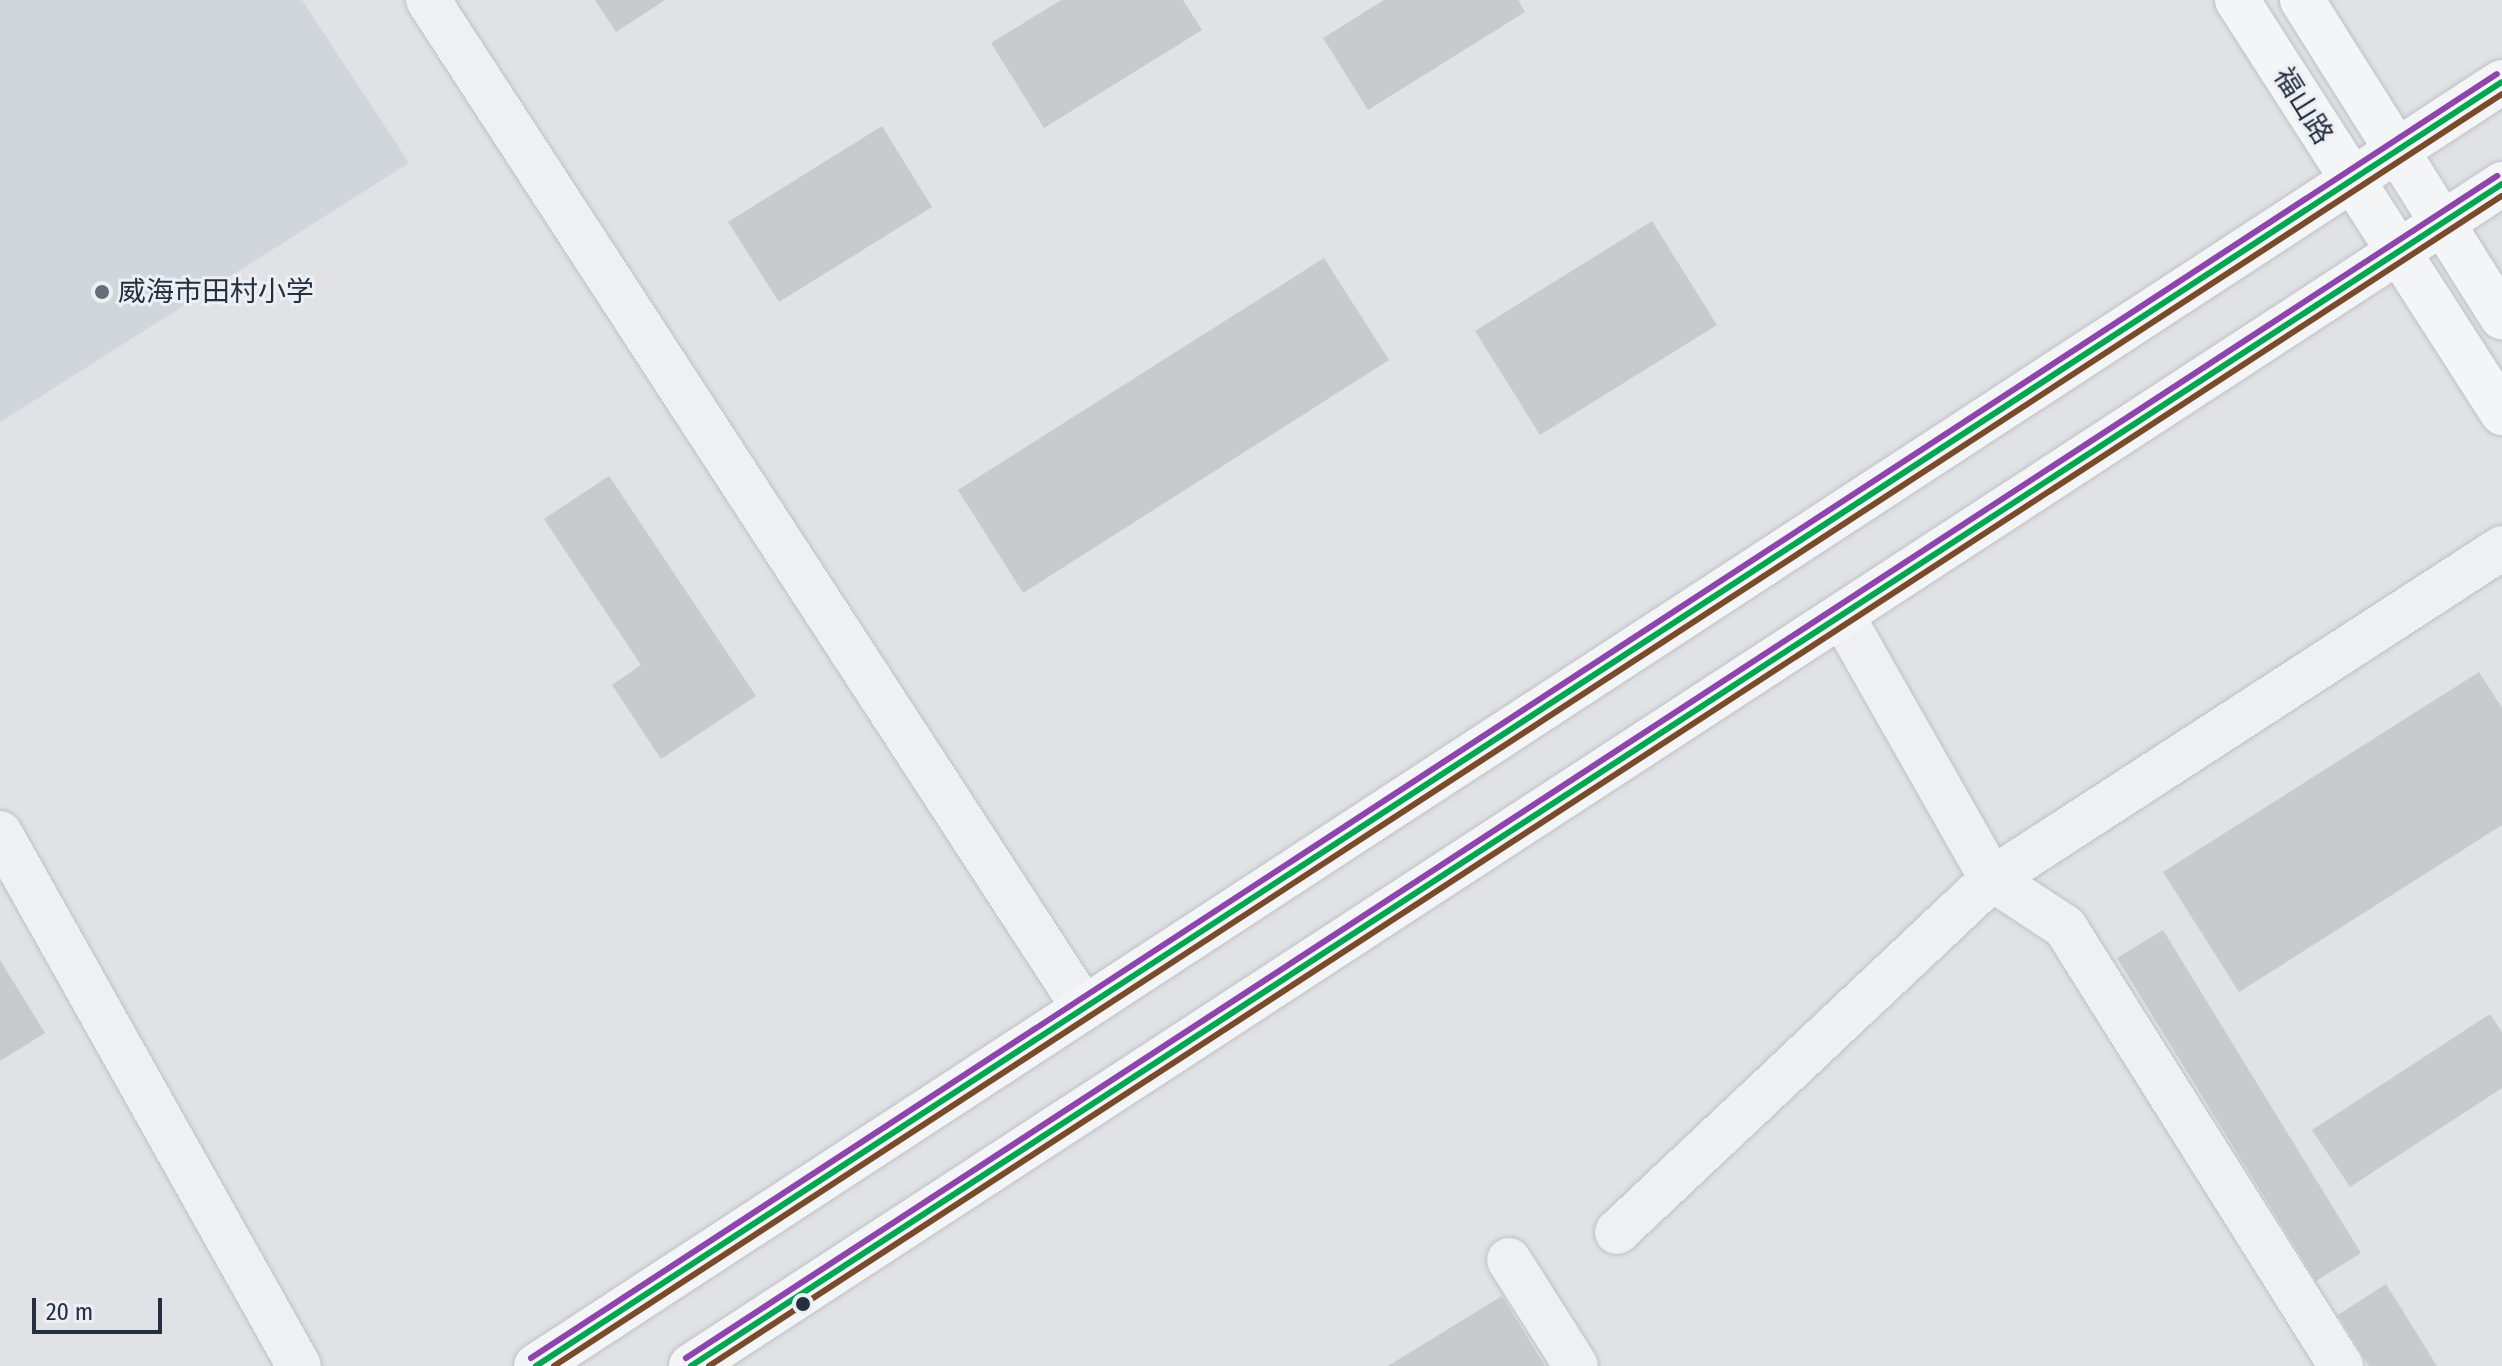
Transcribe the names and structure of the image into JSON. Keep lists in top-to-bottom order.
{
  "streets": {
    "main road": ["福山路"]
  },
  "places": ["威海市田村小学"],
  "scale_bar": "20 m"
}
